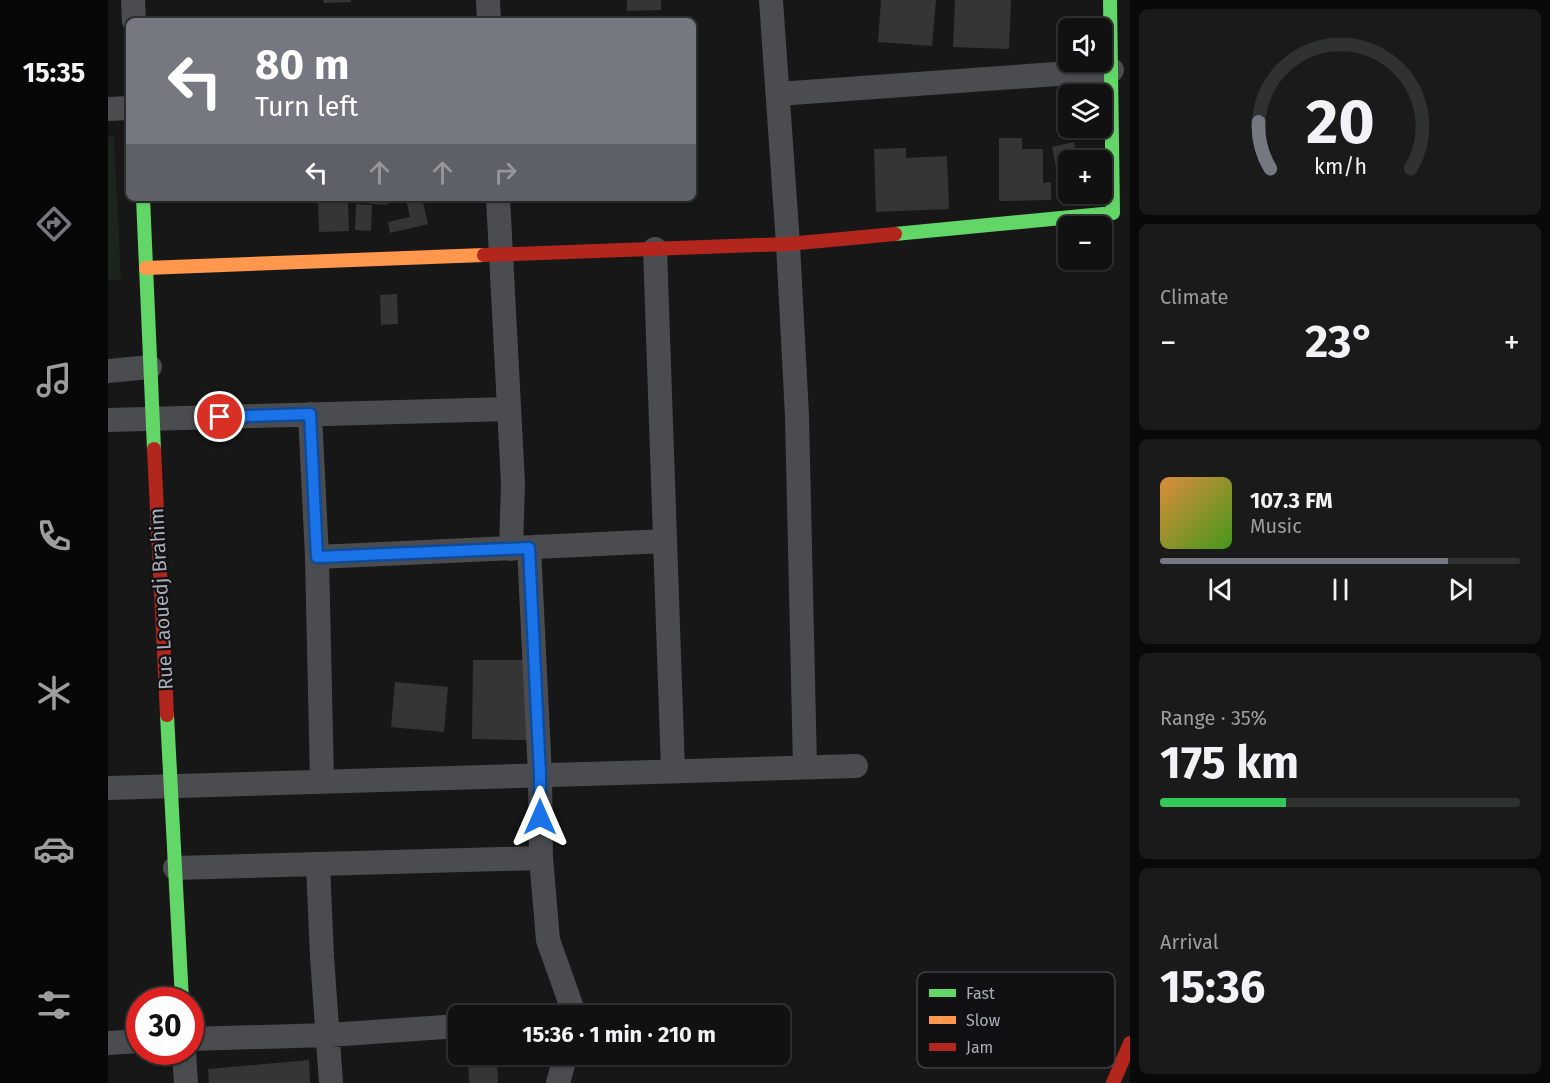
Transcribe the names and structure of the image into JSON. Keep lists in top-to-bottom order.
{
  "streets": {
    "street": ["Rue Laouedj Brahim"]
  },
  "legend": ["Fast", "Slow", "Jam"],
  "page": {
    "tabs": "15:35",
    "map_buttons": ["+", "−"],
    "turn": ["80 m", "Turn left"],
    "tile": [
      "Climate",
      ["Range · 35%", "175 km"],
      ["Arrival", "15:36"]
    ],
    "heat": ["−", "23°", "+"],
    "song": ["107.3 FM", "Music"],
    "limit": "30",
    "trip": "15:36 · 1 min · 210 m",
    "gauge": ["20", "km/h"]
  }
}
